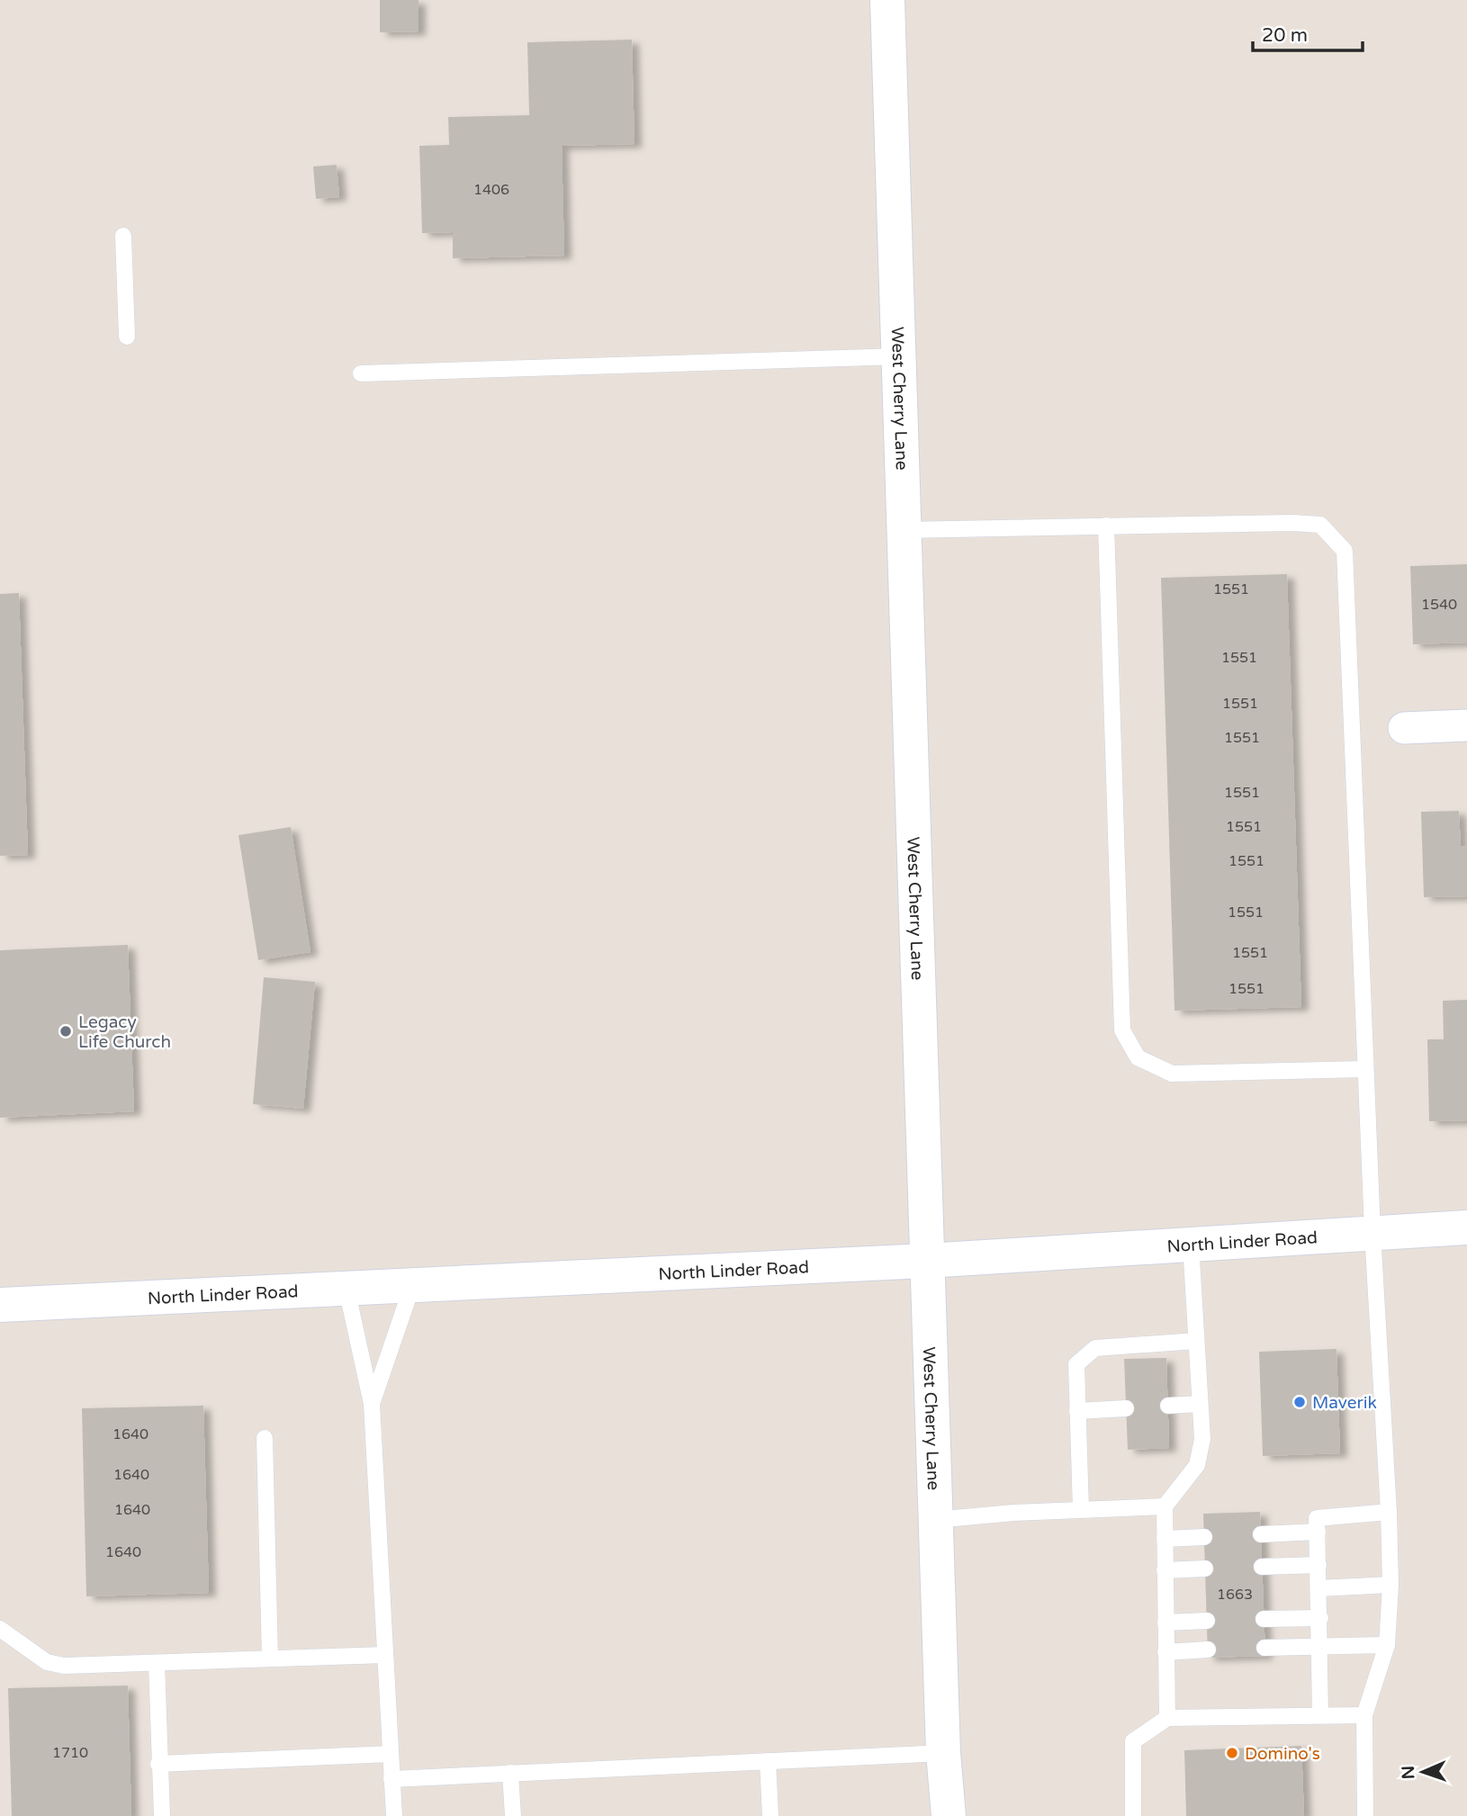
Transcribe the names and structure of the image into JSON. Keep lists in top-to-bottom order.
{
  "streets": {
    "main road": ["West Cherry Lane", "North Linder Road"]
  },
  "crossings": [
    ["West Cherry Lane", "North Linder Road"]
  ],
  "places": ["Legacy Life Church", "Maverik", "Domino's"],
  "house_numbers": [
    "1406",
    "1551",
    "1540",
    "1551",
    "1551",
    "1551",
    "1551",
    "1551",
    "1551",
    "1551",
    "1551",
    "1551",
    "1640",
    "1640",
    "1640",
    "1640",
    "1663",
    "1710"
  ],
  "scale_bar": "20 m",
  "north": "left"
}
